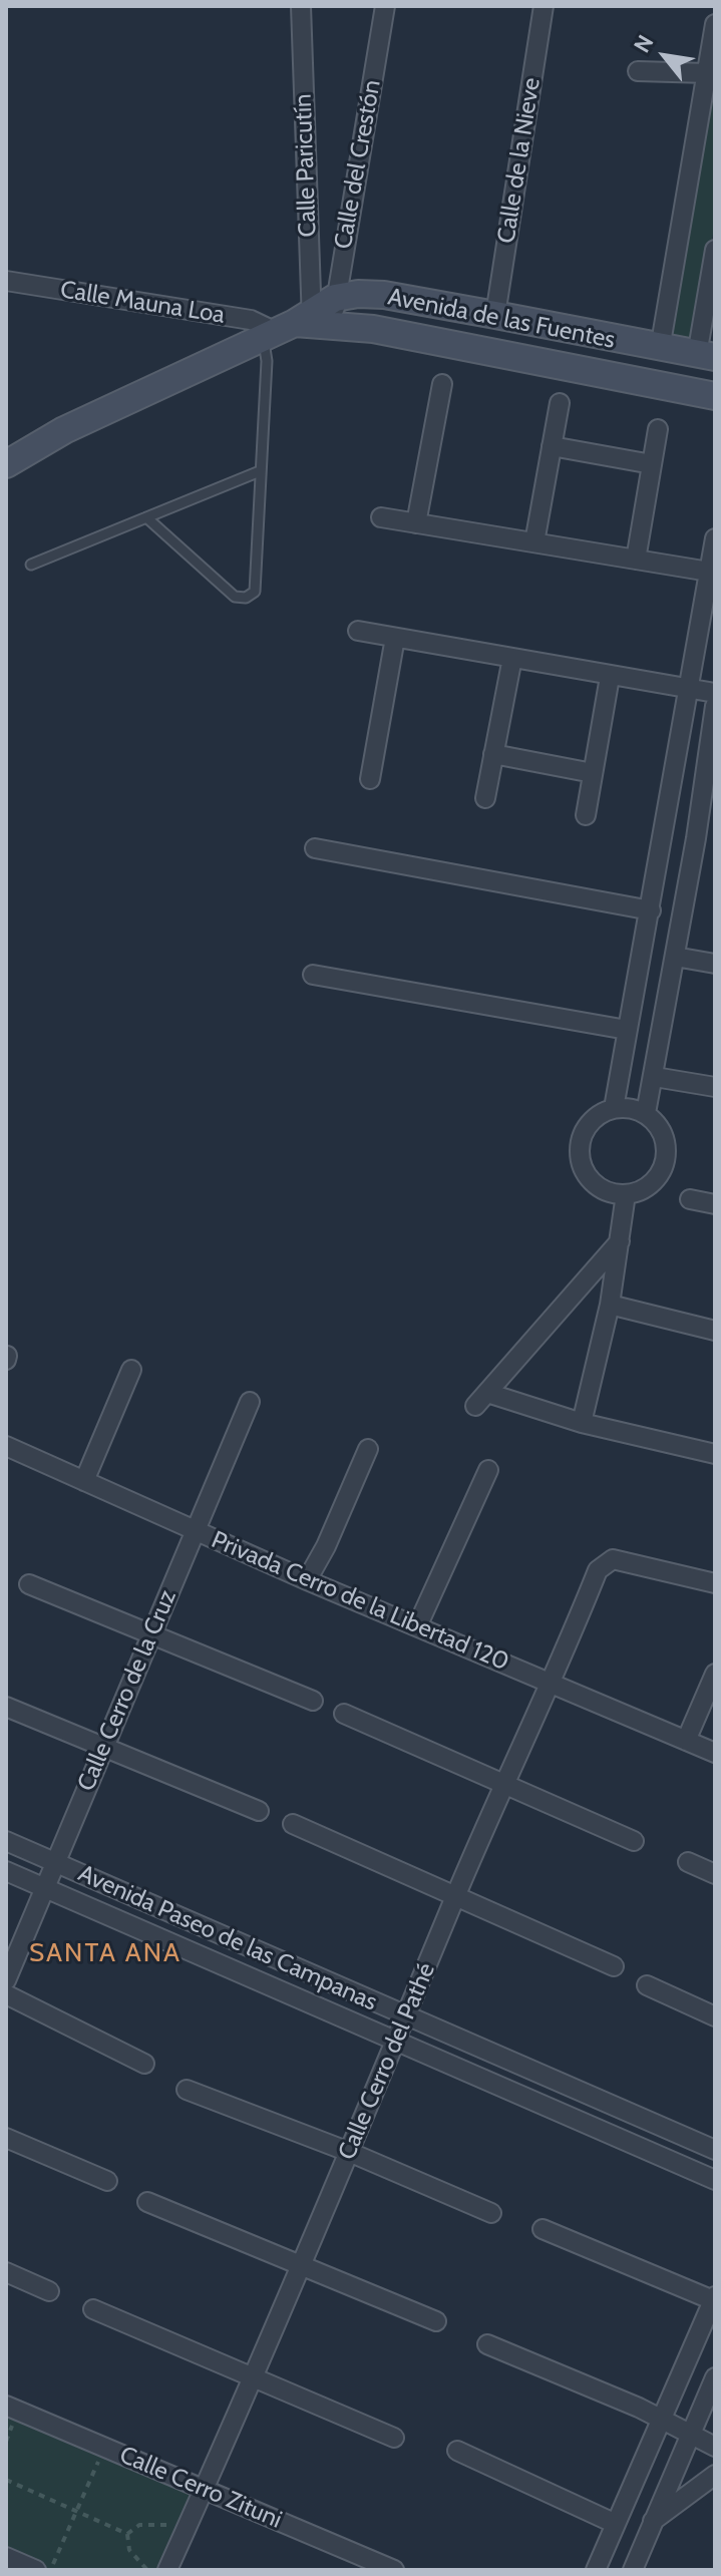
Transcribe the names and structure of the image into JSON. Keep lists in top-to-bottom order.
{
  "streets": {
    "main road": ["Avenida de las Fuentes"],
    "street": [
      "Calle de la Nieve",
      "Calle del Crestón",
      "Calle Paricutín",
      "Calle Mauna Loa",
      "Privada Cerro de la Libertad 120",
      "Calle Cerro de la Cruz",
      "Avenida Paseo de las Campanas",
      "Calle Cerro del Pathé",
      "Calle Cerro Zituni"
    ]
  },
  "crossings": [
    ["Calle de la Nieve", "Avenida de las Fuentes"],
    ["Calle del Crestón", "Calle Paricutín"],
    ["Calle del Crestón", "Calle Mauna Loa"],
    ["Calle del Crestón", "Avenida de las Fuentes"],
    ["Calle Paricutín", "Calle Mauna Loa"],
    ["Calle Paricutín", "Avenida de las Fuentes"],
    ["Calle Mauna Loa", "Avenida de las Fuentes"],
    ["Privada Cerro de la Libertad 120", "Calle Cerro de la Cruz"],
    ["Privada Cerro de la Libertad 120", "Calle Cerro del Pathé"],
    ["Calle Cerro de la Cruz", "Avenida Paseo de las Campanas"],
    ["Avenida Paseo de las Campanas", "Calle Cerro del Pathé"],
    ["Calle Cerro del Pathé", "Calle Cerro Zituni"]
  ],
  "districts": ["SANTA ANA"],
  "north": "top left"
}
